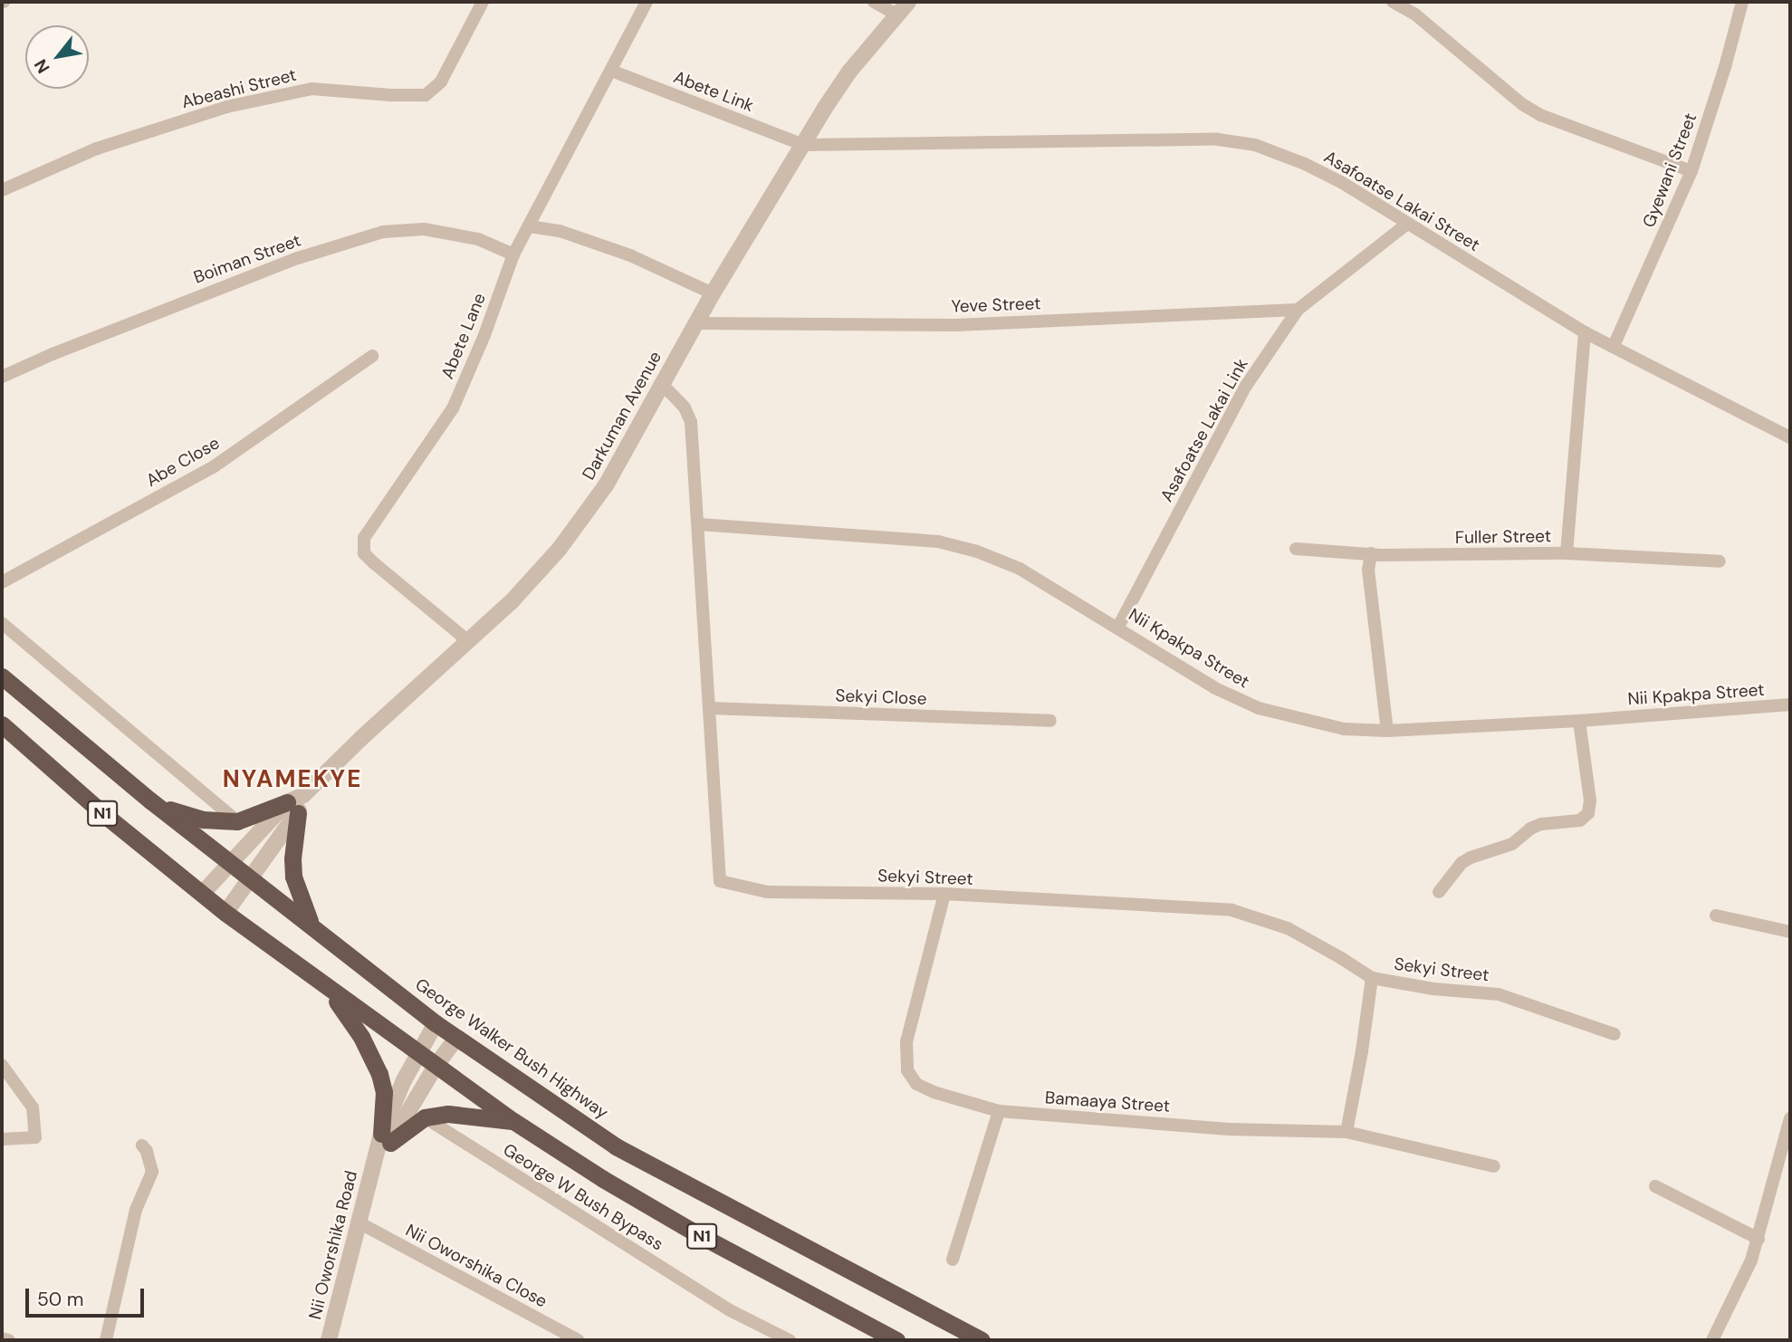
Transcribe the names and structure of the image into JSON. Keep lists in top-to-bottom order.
{
  "streets": {
    "highway": ["N1", "George Walker Bush Highway"],
    "street": [
      "Abeashi Street",
      "Abete Link",
      "Gyewani Street",
      "Asafoatse Lakai Street",
      "Boiman Street",
      "Yeve Street",
      "Abete Lane",
      "Darkuman Avenue",
      "Asafoatse Lakai Link",
      "Abe Close",
      "Fuller Street",
      "Nii Kpakpa Street",
      "Sekyi Close",
      "Sekyi Street",
      "Bamaaya Street",
      "George W Bush Bypass",
      "Nii Oworshika Road",
      "Nii Oworshika Close"
    ]
  },
  "crossings": [
    ["Abete Link", "Asafoatse Lakai Street"],
    ["Abete Link", "Abete Lane"],
    ["Abete Link", "Darkuman Avenue"],
    ["Gyewani Street", "Asafoatse Lakai Street"],
    ["Asafoatse Lakai Street", "Darkuman Avenue"],
    ["Asafoatse Lakai Street", "Asafoatse Lakai Link"],
    ["Asafoatse Lakai Street", "Fuller Street"],
    ["Boiman Street", "Abete Lane"],
    ["Yeve Street", "Darkuman Avenue"],
    ["Yeve Street", "Asafoatse Lakai Link"],
    ["Abete Lane", "Darkuman Avenue"],
    ["Darkuman Avenue", "N1"],
    ["Darkuman Avenue", "Sekyi Street"],
    ["Darkuman Avenue", "George Walker Bush Highway"],
    ["Asafoatse Lakai Link", "Nii Kpakpa Street"],
    ["Nii Kpakpa Street", "Sekyi Street"],
    ["Sekyi Close", "Sekyi Street"],
    ["N1", "Nii Oworshika Road"],
    ["Sekyi Street", "Bamaaya Street"],
    ["George Walker Bush Highway", "Nii Oworshika Road"],
    ["Nii Oworshika Road", "Nii Oworshika Close"]
  ],
  "districts": ["NYAMEKYE"],
  "scale_bar": "50 m",
  "north": "bottom left"
}
